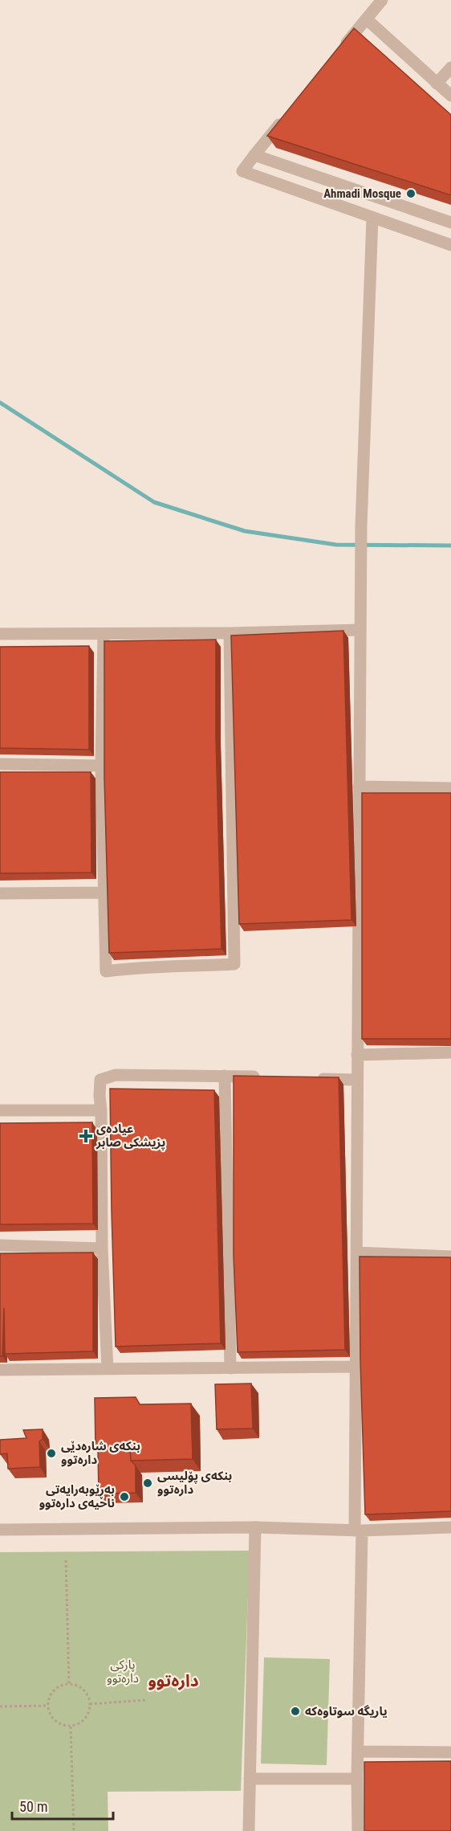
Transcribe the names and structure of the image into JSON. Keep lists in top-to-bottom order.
{
  "districts": ["دارەتوو"],
  "parks": ["پارکی دارەتوو"],
  "places": {
    "other": [
      "Ahmadi Mosque",
      "بنکەی شارەدێی دارەتوو",
      "بنکەی پۆلیسی دارەتوو",
      "بەڕێوبەرایەتی ناحیەی دارەتوو",
      "یاریگە سوتاوەکە"
    ],
    "health": ["عیادەی پزیشکی صابر"]
  },
  "scale_bar": "50 m"
}
